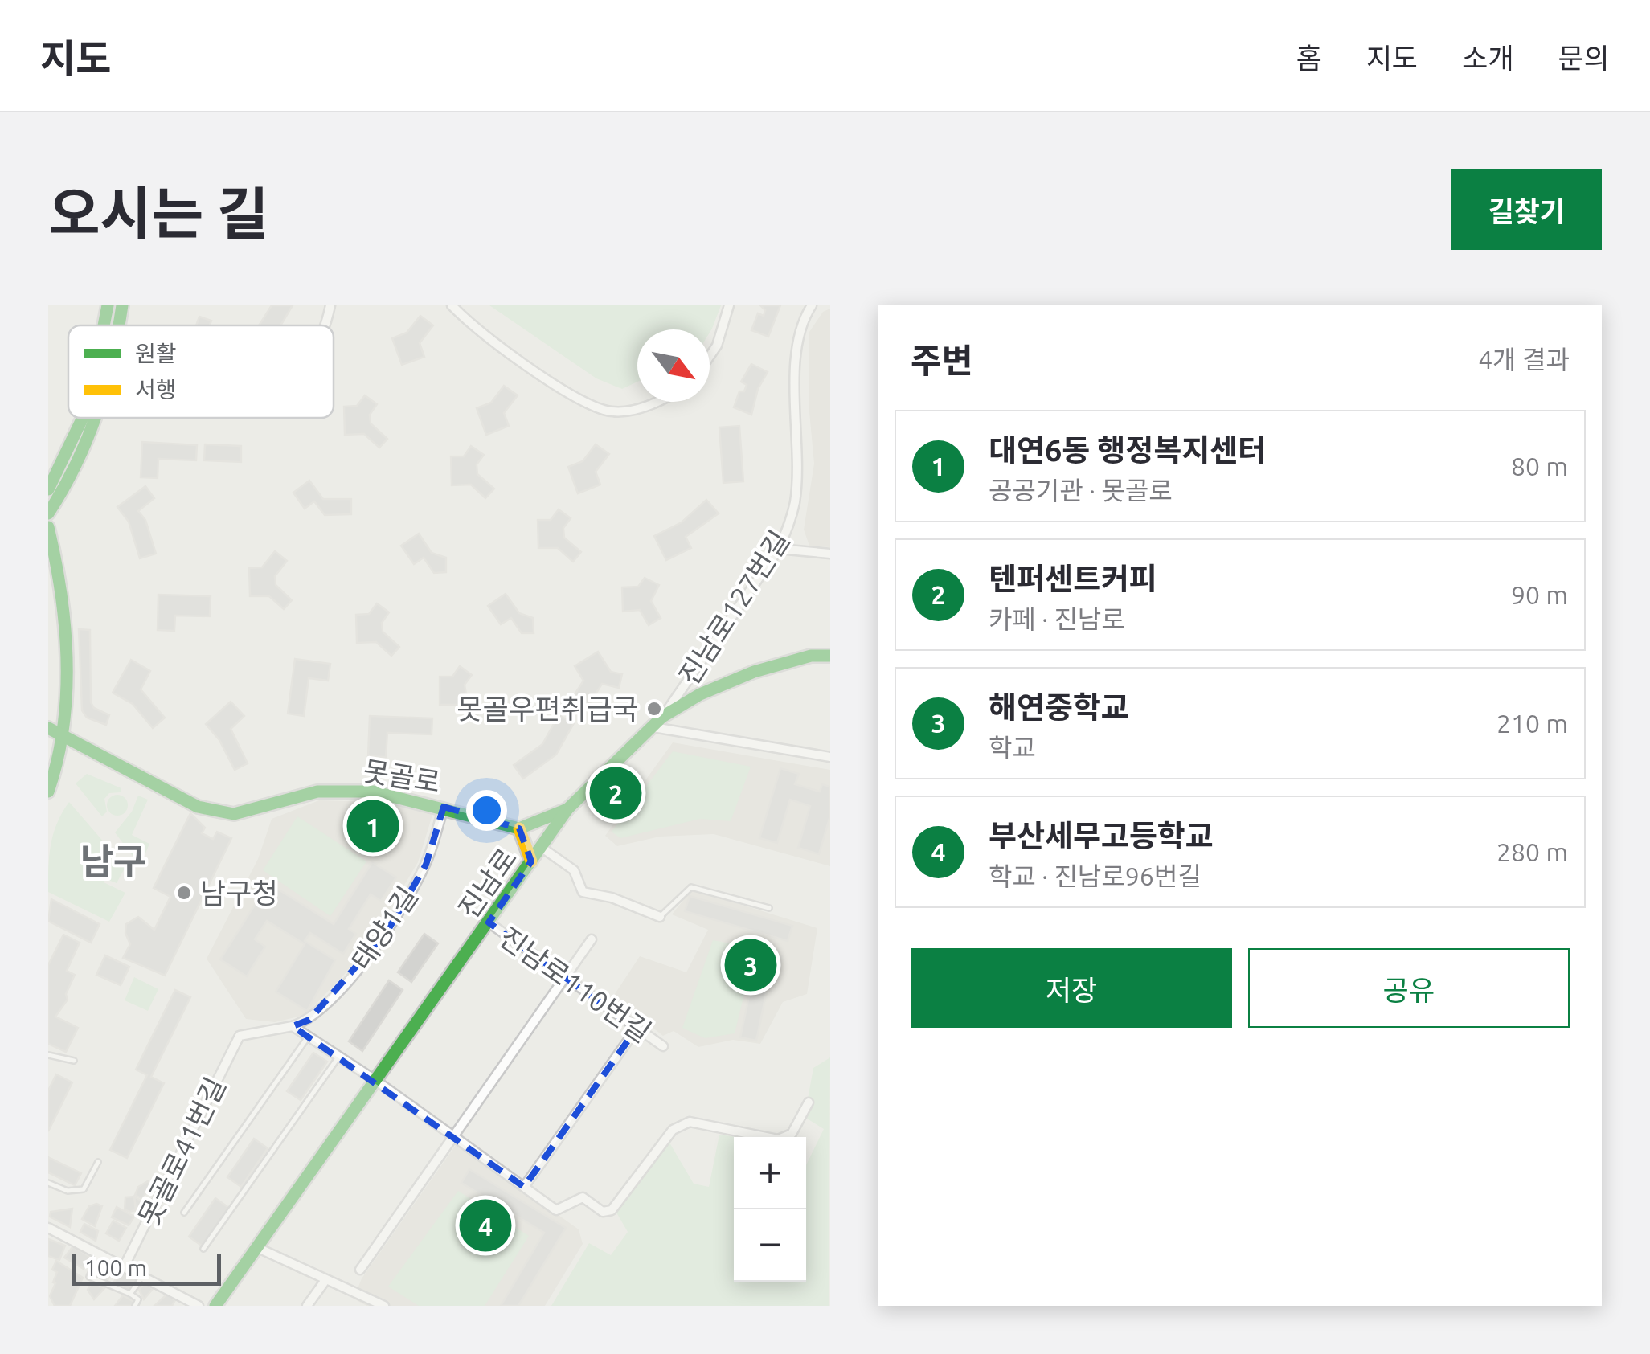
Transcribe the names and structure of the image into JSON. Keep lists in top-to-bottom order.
{
  "streets": {
    "main road": ["못골로", "진남로"],
    "street": [
      "진남로127번길",
      "태양1길",
      "진남로110번길",
      "못골로41번길"
    ]
  },
  "crossings": [
    ["진남로127번길", "진남로"],
    ["못골로", "태양1길"],
    ["진남로", "진남로110번길"],
    ["태양1길", "못골로41번길"]
  ],
  "districts": ["남구"],
  "places": ["못골우편취급국", "남구청"],
  "legend": ["원활", "서행"],
  "scale_bar": "100 m",
  "north": "bottom right",
  "page": {
    "header": "지도",
    "nav": [
      "홈",
      "지도",
      "소개",
      "문의"
    ],
    "title": "오시는 길",
    "buttons": [
      "길찾기",
      ["저장", "공유"]
    ],
    "heading": ["주변", "4개 결과"],
    "list": [
      {
        "mark": "1",
        "name": "대연6동 행정복지센터",
        "note": "공공기관 · 못골로",
        "value": "80 m"
      },
      {
        "mark": "2",
        "name": "텐퍼센트커피",
        "note": "카페 · 진남로",
        "value": "90 m"
      },
      {
        "mark": "3",
        "name": "해연중학교",
        "note": "학교",
        "value": "210 m"
      },
      {
        "mark": "4",
        "name": "부산세무고등학교",
        "note": "학교 · 진남로96번길",
        "value": "280 m"
      }
    ],
    "pins": [
      "2",
      "1",
      "3",
      "4"
    ],
    "map_buttons": ["+", "−"],
    "scale": "100 m"
  }
}
